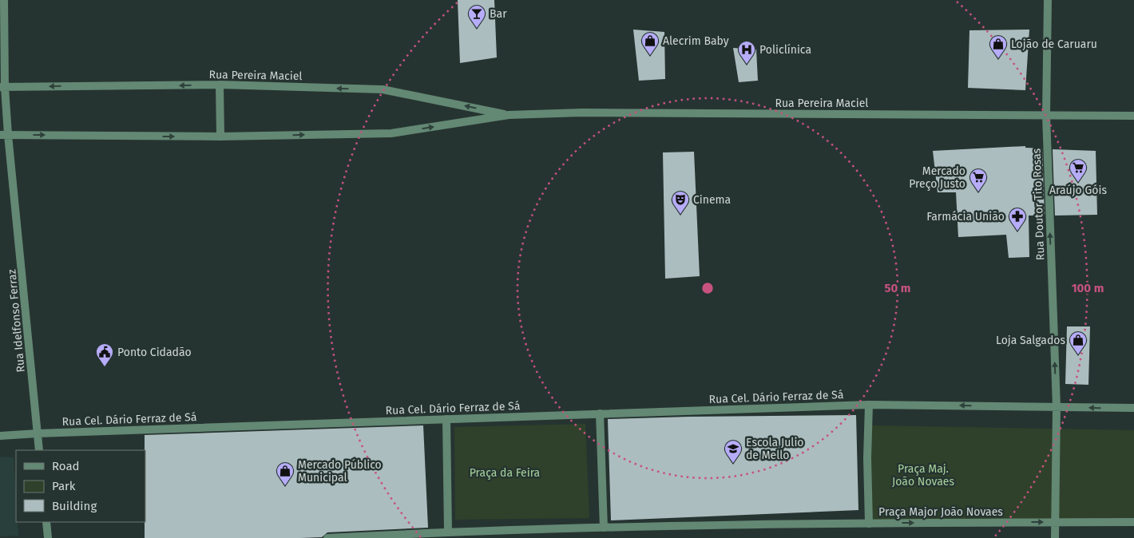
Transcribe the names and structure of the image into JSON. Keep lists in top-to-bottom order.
{
  "streets": {
    "street": [
      "Rua Pereira Maciel",
      "Rua Doutor Tito Rosas",
      "Rua Idelfonso Ferraz",
      "Rua Cel. Dário Ferraz de Sá",
      "Praça Major João Novaes"
    ]
  },
  "crossings": [
    ["Rua Pereira Maciel", "Rua Doutor Tito Rosas"],
    ["Rua Pereira Maciel", "Rua Idelfonso Ferraz"],
    ["Rua Doutor Tito Rosas", "Praça Major João Novaes"],
    ["Rua Idelfonso Ferraz", "Rua Cel. Dário Ferraz de Sá"],
    ["Rua Cel. Dário Ferraz de Sá", "Praça Major João Novaes"]
  ],
  "one_way": ["Rua Doutor Tito Rosas", "Praça Major João Novaes"],
  "parks": ["Praça Maj. João Novaes", "Praça da Feira"],
  "places": {
    "bar": ["Bar"],
    "shop": [
      "Alecrim Baby",
      "Lojão de Caruaru",
      "Loja Salgados",
      "Mercado Público Municipal"
    ],
    "hospital": ["Policlínica"],
    "supermarket": ["Araújo Góis", "Mercado Preço Justo"],
    "theatre": ["Cinema"],
    "pharmacy": ["Farmácia União"],
    "public building": ["Ponto Cidadão"],
    "school or university": ["Escola Julio de Mello"]
  },
  "legend": ["Road", "Park", "Building"],
  "rings": ["50 m", "100 m"]
}
